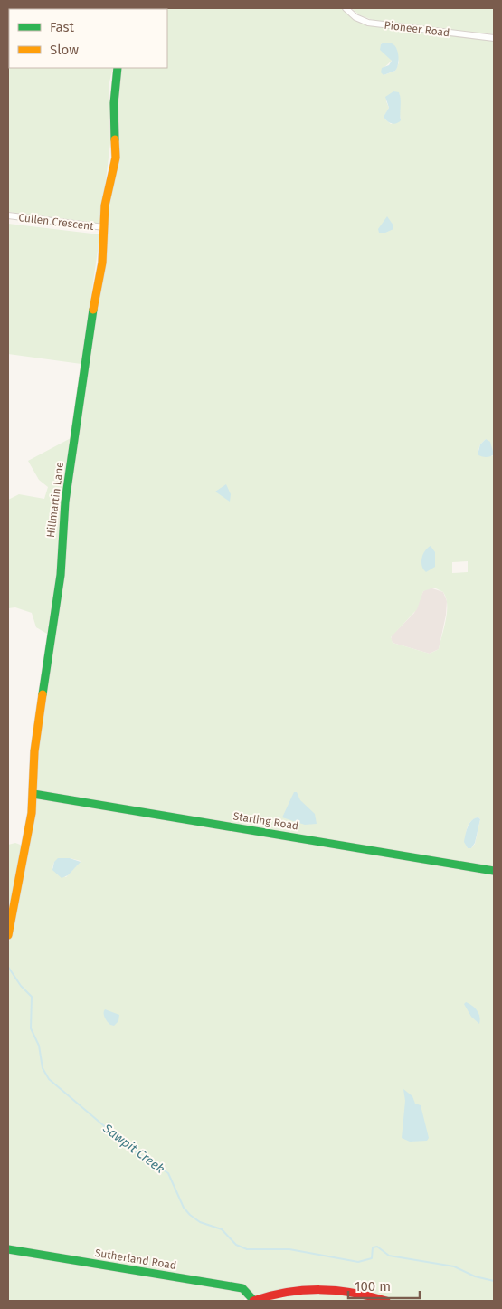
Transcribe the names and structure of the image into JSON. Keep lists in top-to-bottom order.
{
  "streets": {
    "street": [
      "Pioneer Road",
      "Cullen Crescent",
      "Hillmartin Lane",
      "Starling Road",
      "Sutherland Road"
    ]
  },
  "crossings": [
    ["Cullen Crescent", "Hillmartin Lane"],
    ["Hillmartin Lane", "Starling Road"]
  ],
  "water": ["Sawpit Creek"],
  "legend": ["Fast", "Slow"],
  "scale_bar": "100 m"
}
